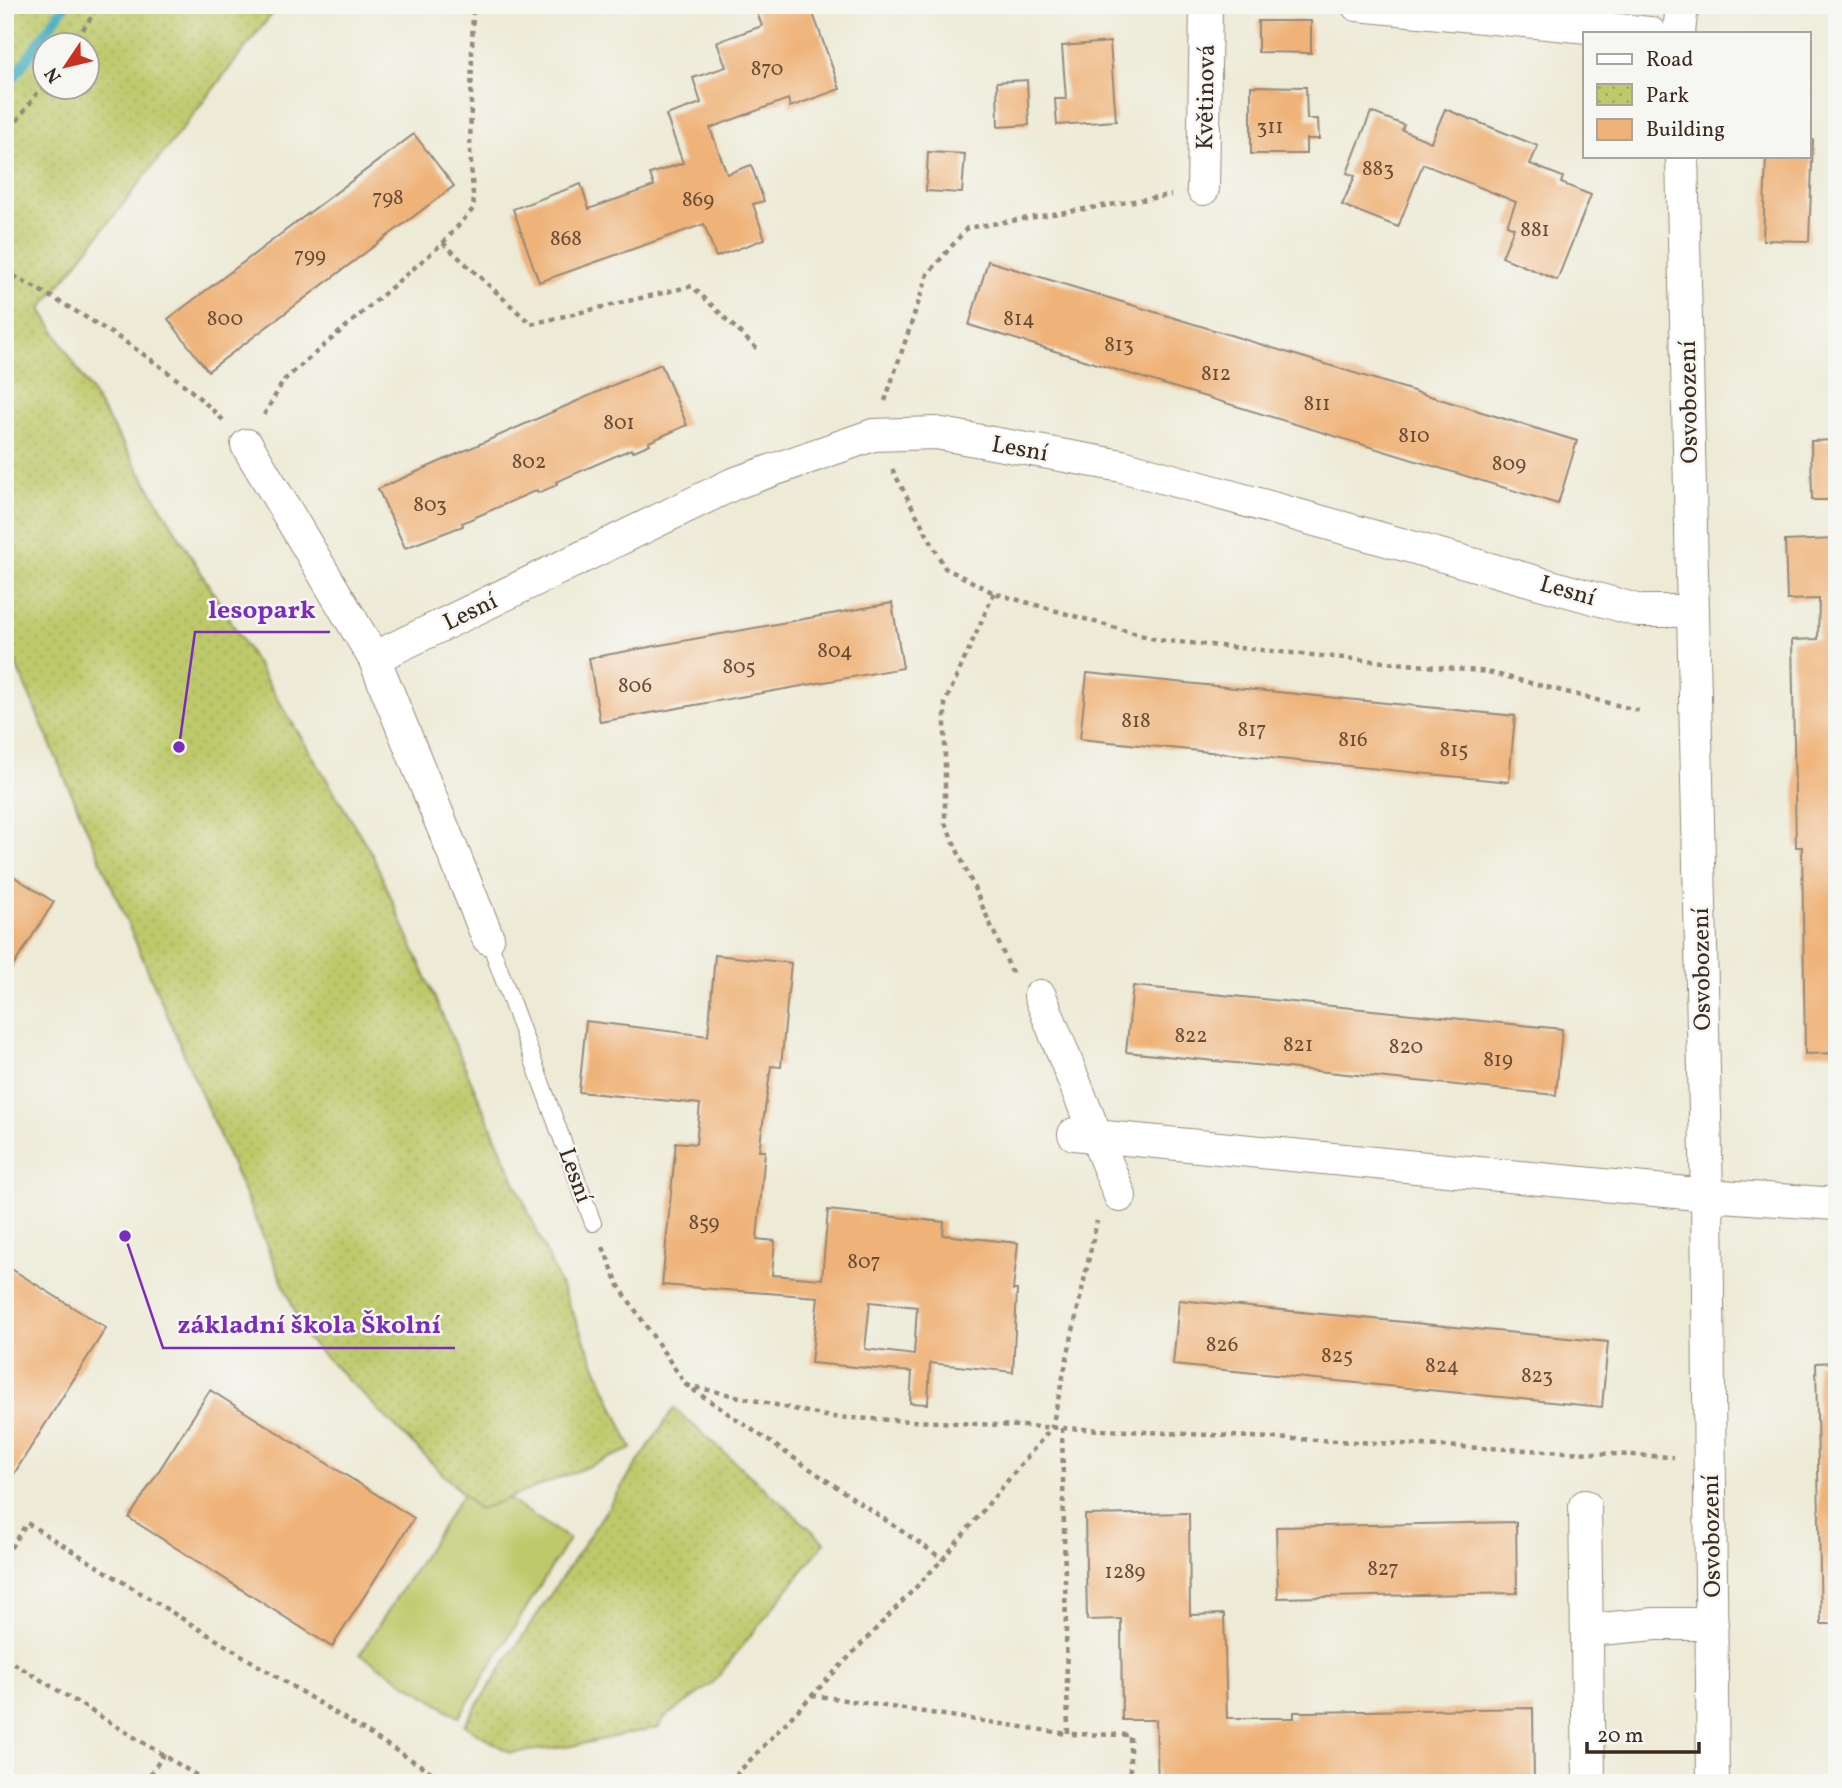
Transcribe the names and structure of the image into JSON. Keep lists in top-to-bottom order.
{
  "streets": {
    "street": ["Květinová", "Osvobození", "Lesní"]
  },
  "crossings": [
    ["Osvobození", "Lesní"]
  ],
  "places": ["lesopark", "základní škola Školní"],
  "house_numbers": [
    "870",
    "311",
    "883",
    "798",
    "869",
    "881",
    "868",
    "799",
    "800",
    "814",
    "813",
    "812",
    "811",
    "801",
    "810",
    "802",
    "809",
    "803",
    "804",
    "805",
    "806",
    "818",
    "817",
    "816",
    "815",
    "822",
    "821",
    "820",
    "819",
    "859",
    "807",
    "826",
    "825",
    "824",
    "823",
    "827",
    "1289"
  ],
  "legend": ["Road", "Park", "Building"],
  "scale_bar": "20 m",
  "north": "bottom left"
}
